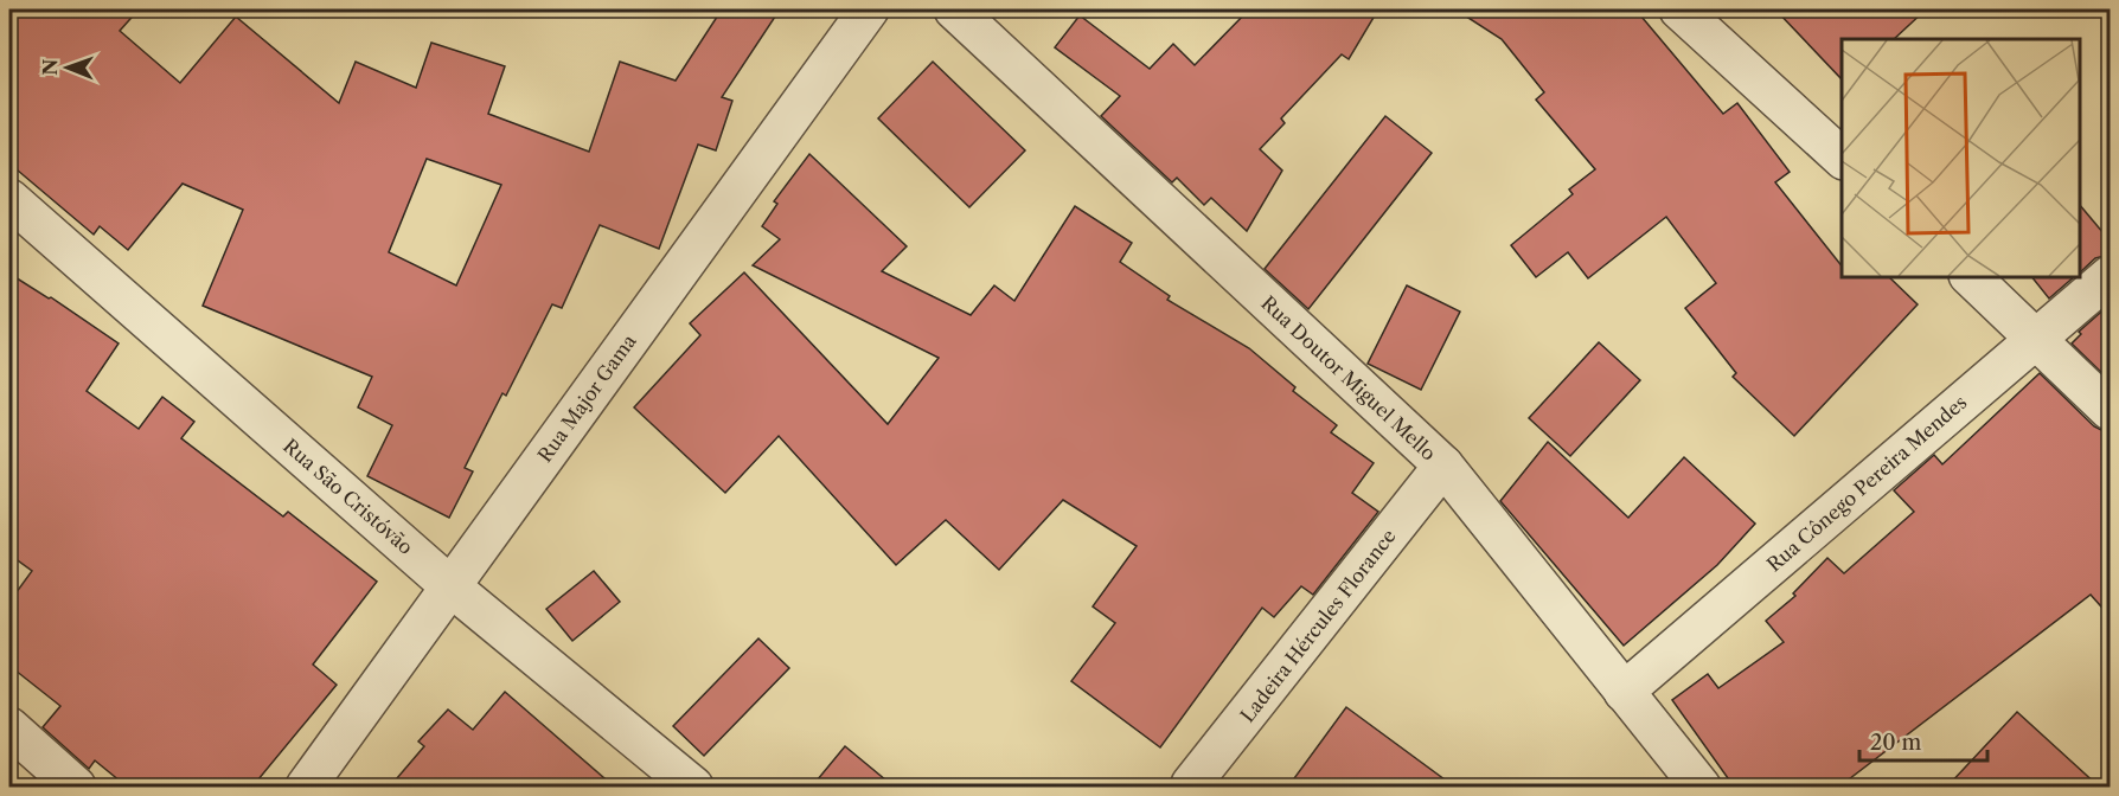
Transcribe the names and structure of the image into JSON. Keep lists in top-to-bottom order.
{
  "streets": {
    "street": [
      "Rua Doutor Miguel Mello",
      "Rua Major Gama",
      "Rua Cônego Pereira Mendes",
      "Rua São Cristóvão",
      "Ladeira Hércules Florance"
    ]
  },
  "crossings": [
    ["Rua Doutor Miguel Mello", "Rua Cônego Pereira Mendes"],
    ["Rua Doutor Miguel Mello", "Ladeira Hércules Florance"],
    ["Rua Major Gama", "Rua São Cristóvão"]
  ],
  "scale_bar": "20 m",
  "north": "left"
}
